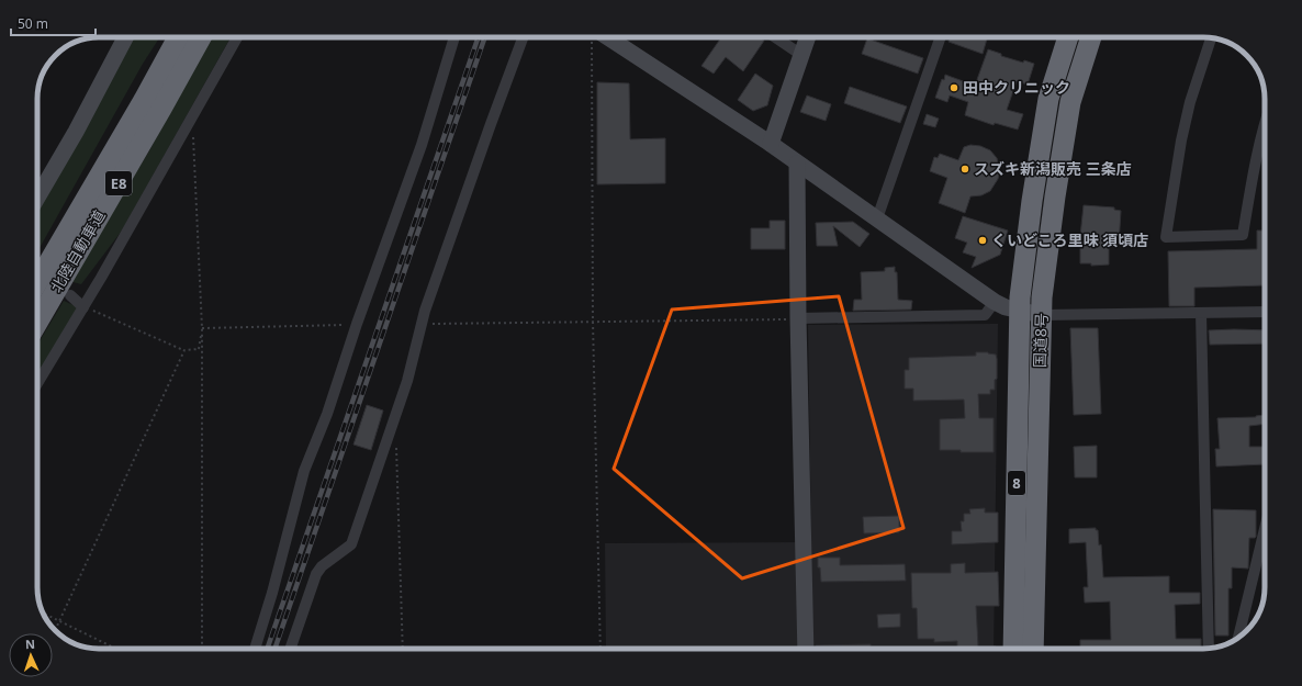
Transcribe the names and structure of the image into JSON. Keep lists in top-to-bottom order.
{
  "streets": {
    "highway": [
      "E8",
      "北陸自動車道",
      "国道8号",
      "8"
    ]
  },
  "places": ["田中クリニック", "スズキ新潟販売 三条店", "くいどころ里味 須頃店"],
  "scale_bar": "50 m",
  "north": "top"
}
